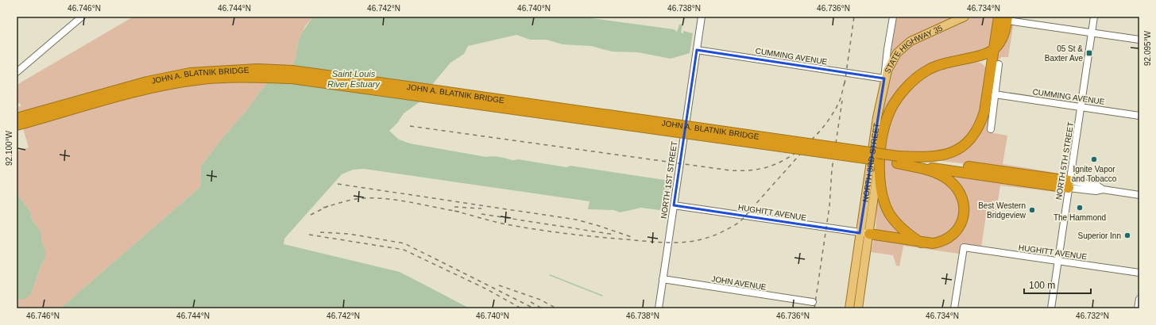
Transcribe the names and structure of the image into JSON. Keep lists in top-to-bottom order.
{
  "streets": {
    "highway": ["JOHN A. BLATNIK BRIDGE", "NORTH 3RD STREET"],
    "main road": ["STATE HIGHWAY 35"],
    "street": [
      "CUMMING AVENUE",
      "NORTH 5TH STREET",
      "NORTH 1ST STREET",
      "HUGHITT AVENUE",
      "JOHN AVENUE"
    ]
  },
  "crossings": [
    ["STATE HIGHWAY 35", "CUMMING AVENUE"],
    ["STATE HIGHWAY 35", "NORTH 3RD STREET"],
    ["CUMMING AVENUE", "NORTH 5TH STREET"],
    ["CUMMING AVENUE", "NORTH 3RD STREET"],
    ["CUMMING AVENUE", "NORTH 1ST STREET"],
    ["NORTH 5TH STREET", "HUGHITT AVENUE"],
    ["NORTH 3RD STREET", "HUGHITT AVENUE"],
    ["NORTH 1ST STREET", "HUGHITT AVENUE"],
    ["NORTH 1ST STREET", "JOHN AVENUE"]
  ],
  "water": ["Saint Louis River Estuary"],
  "places": {
    "transit": ["05 St & Baxter Ave"],
    "other": [
      "Ignite Vapor and Tobacco",
      "The Hammond",
      "Best Western Bridgeview",
      "Superior Inn"
    ]
  },
  "scale_bar": "100 m",
  "coordinates": [
    "46.746°N",
    "46.744°N",
    "46.742°N",
    "46.740°N",
    "46.738°N",
    "46.736°N",
    "46.734°N",
    "92.095°W",
    "92.100°W",
    "46.732°N"
  ]
}
